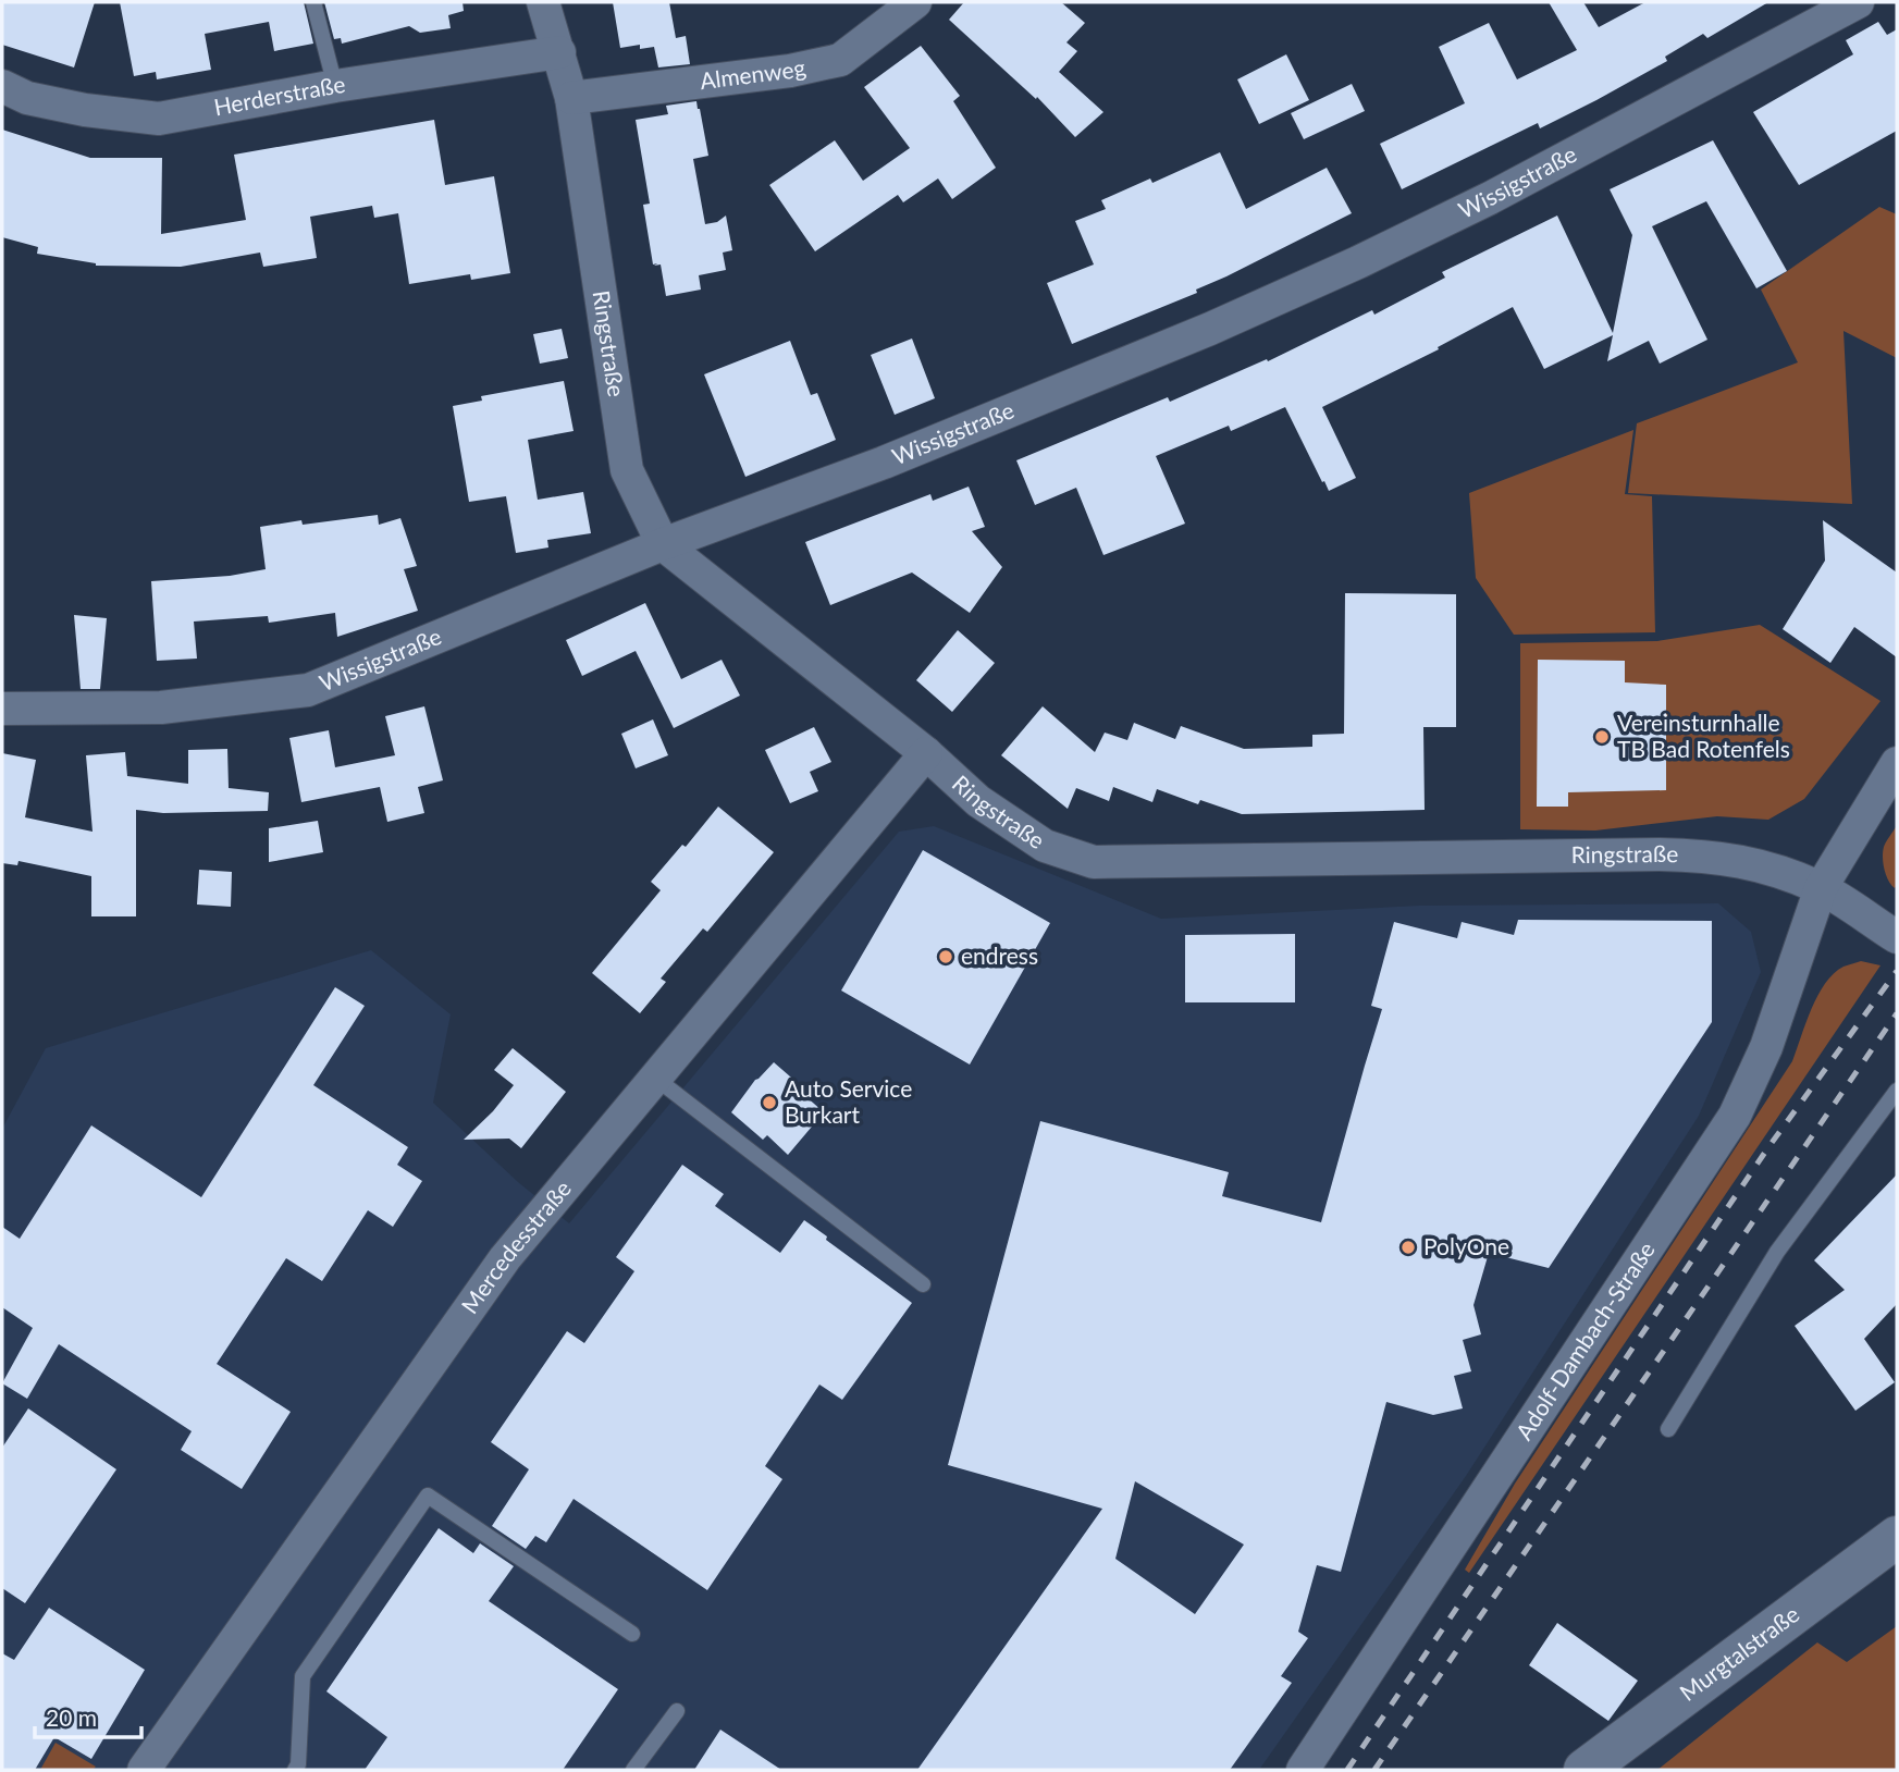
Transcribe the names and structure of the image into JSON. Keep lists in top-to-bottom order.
{
  "streets": {
    "street": [
      "Almenweg",
      "Herderstraße",
      "Wissigstraße",
      "Ringstraße",
      "Mercedesstraße",
      "Adolf-Dambach-Straße",
      "Murgtalstraße"
    ]
  },
  "crossings": [
    ["Almenweg", "Ringstraße"],
    ["Herderstraße", "Ringstraße"],
    ["Wissigstraße", "Ringstraße"],
    ["Ringstraße", "Mercedesstraße"],
    ["Ringstraße", "Adolf-Dambach-Straße"]
  ],
  "places": [
    "Vereinsturnhalle TB Bad Rotenfels",
    "endress",
    "Auto Service Burkart",
    "PolyOne"
  ],
  "scale_bar": "20 m"
}
